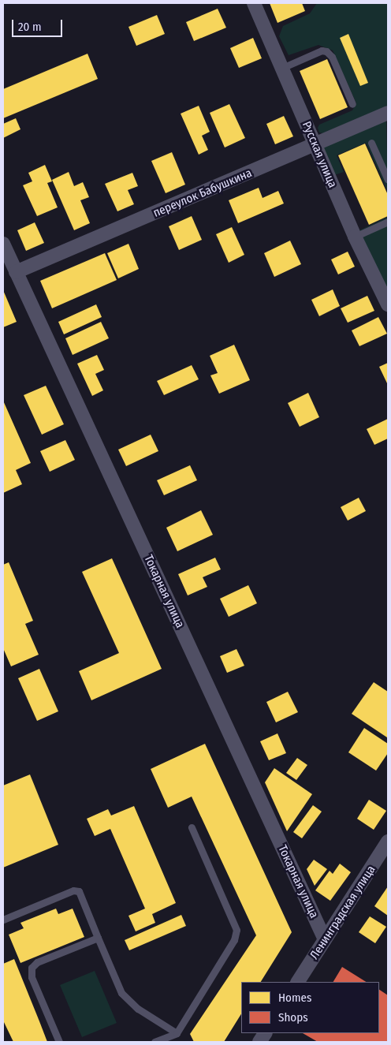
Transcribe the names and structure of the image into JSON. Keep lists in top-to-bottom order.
{
  "streets": {
    "street": [
      "Русская улица",
      "переулок Бабушкина",
      "Токарная улица",
      "Ленинградская улица"
    ]
  },
  "crossings": [
    ["Русская улица", "переулок Бабушкина"],
    ["переулок Бабушкина", "Токарная улица"],
    ["Токарная улица", "Ленинградская улица"]
  ],
  "legend": ["Homes", "Shops"],
  "scale_bar": "20 m"
}
